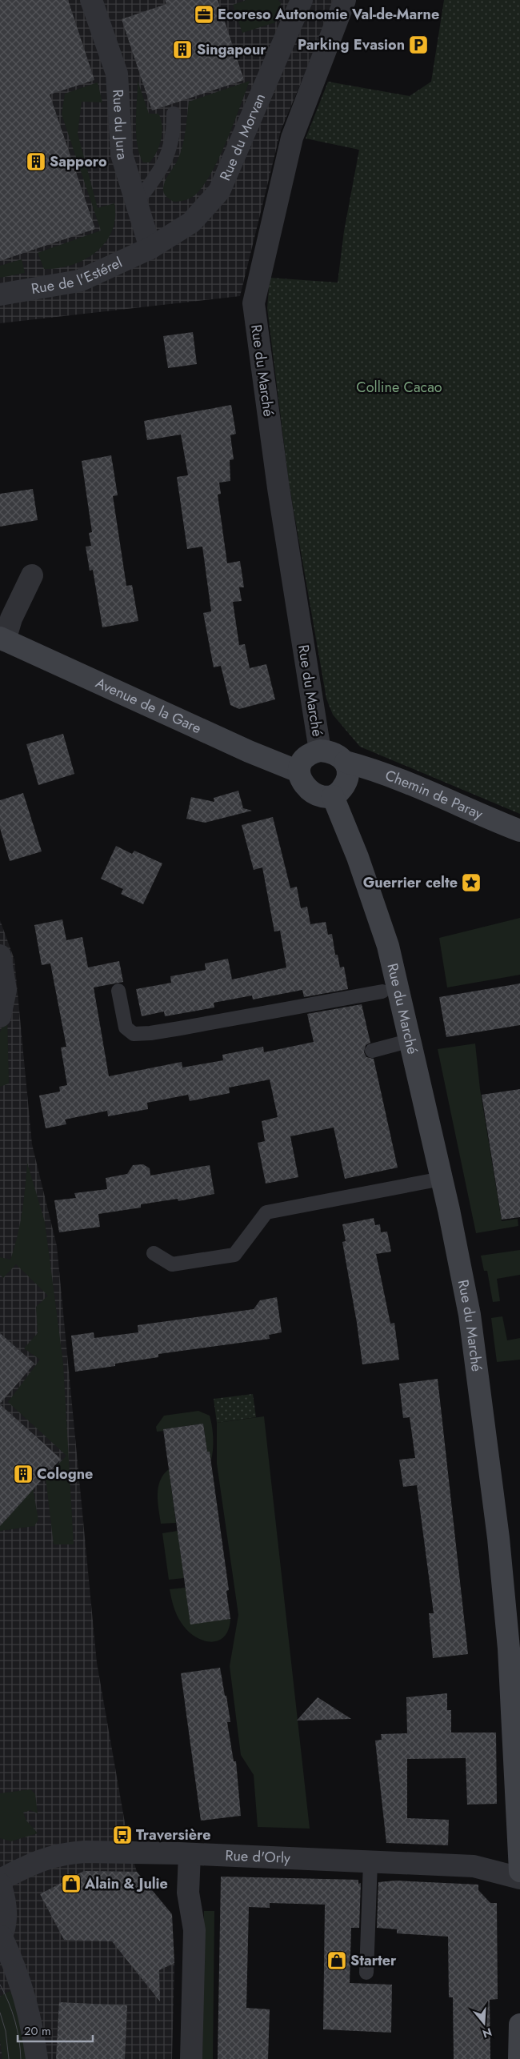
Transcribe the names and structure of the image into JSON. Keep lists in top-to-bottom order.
{
  "streets": {
    "street": [
      "Rue du Jura",
      "Rue du Morvan",
      "Rue de l'Estérel",
      "Rue du Marché",
      "Avenue de la Gare",
      "Chemin de Paray",
      "Rue d'Orly"
    ]
  },
  "crossings": [
    ["Rue du Jura", "Rue du Morvan"],
    ["Rue du Jura", "Rue de l'Estérel"],
    ["Rue du Morvan", "Rue de l'Estérel"],
    ["Rue du Marché", "Avenue de la Gare"],
    ["Rue du Marché", "Chemin de Paray"],
    ["Avenue de la Gare", "Chemin de Paray"]
  ],
  "parks": ["Colline Cacao"],
  "places": {
    "office": ["Ecoreso Autonomie Val-de-Marne"],
    "parking": ["Parking Evasion"],
    "building": ["Singapour", "Sapporo", "Cologne"],
    "place": ["Guerrier celte"],
    "bus stop": ["Traversière"],
    "shop": ["Alain & Julie", "Starter"]
  },
  "scale_bar": "20 m",
  "north": "bottom"
}
